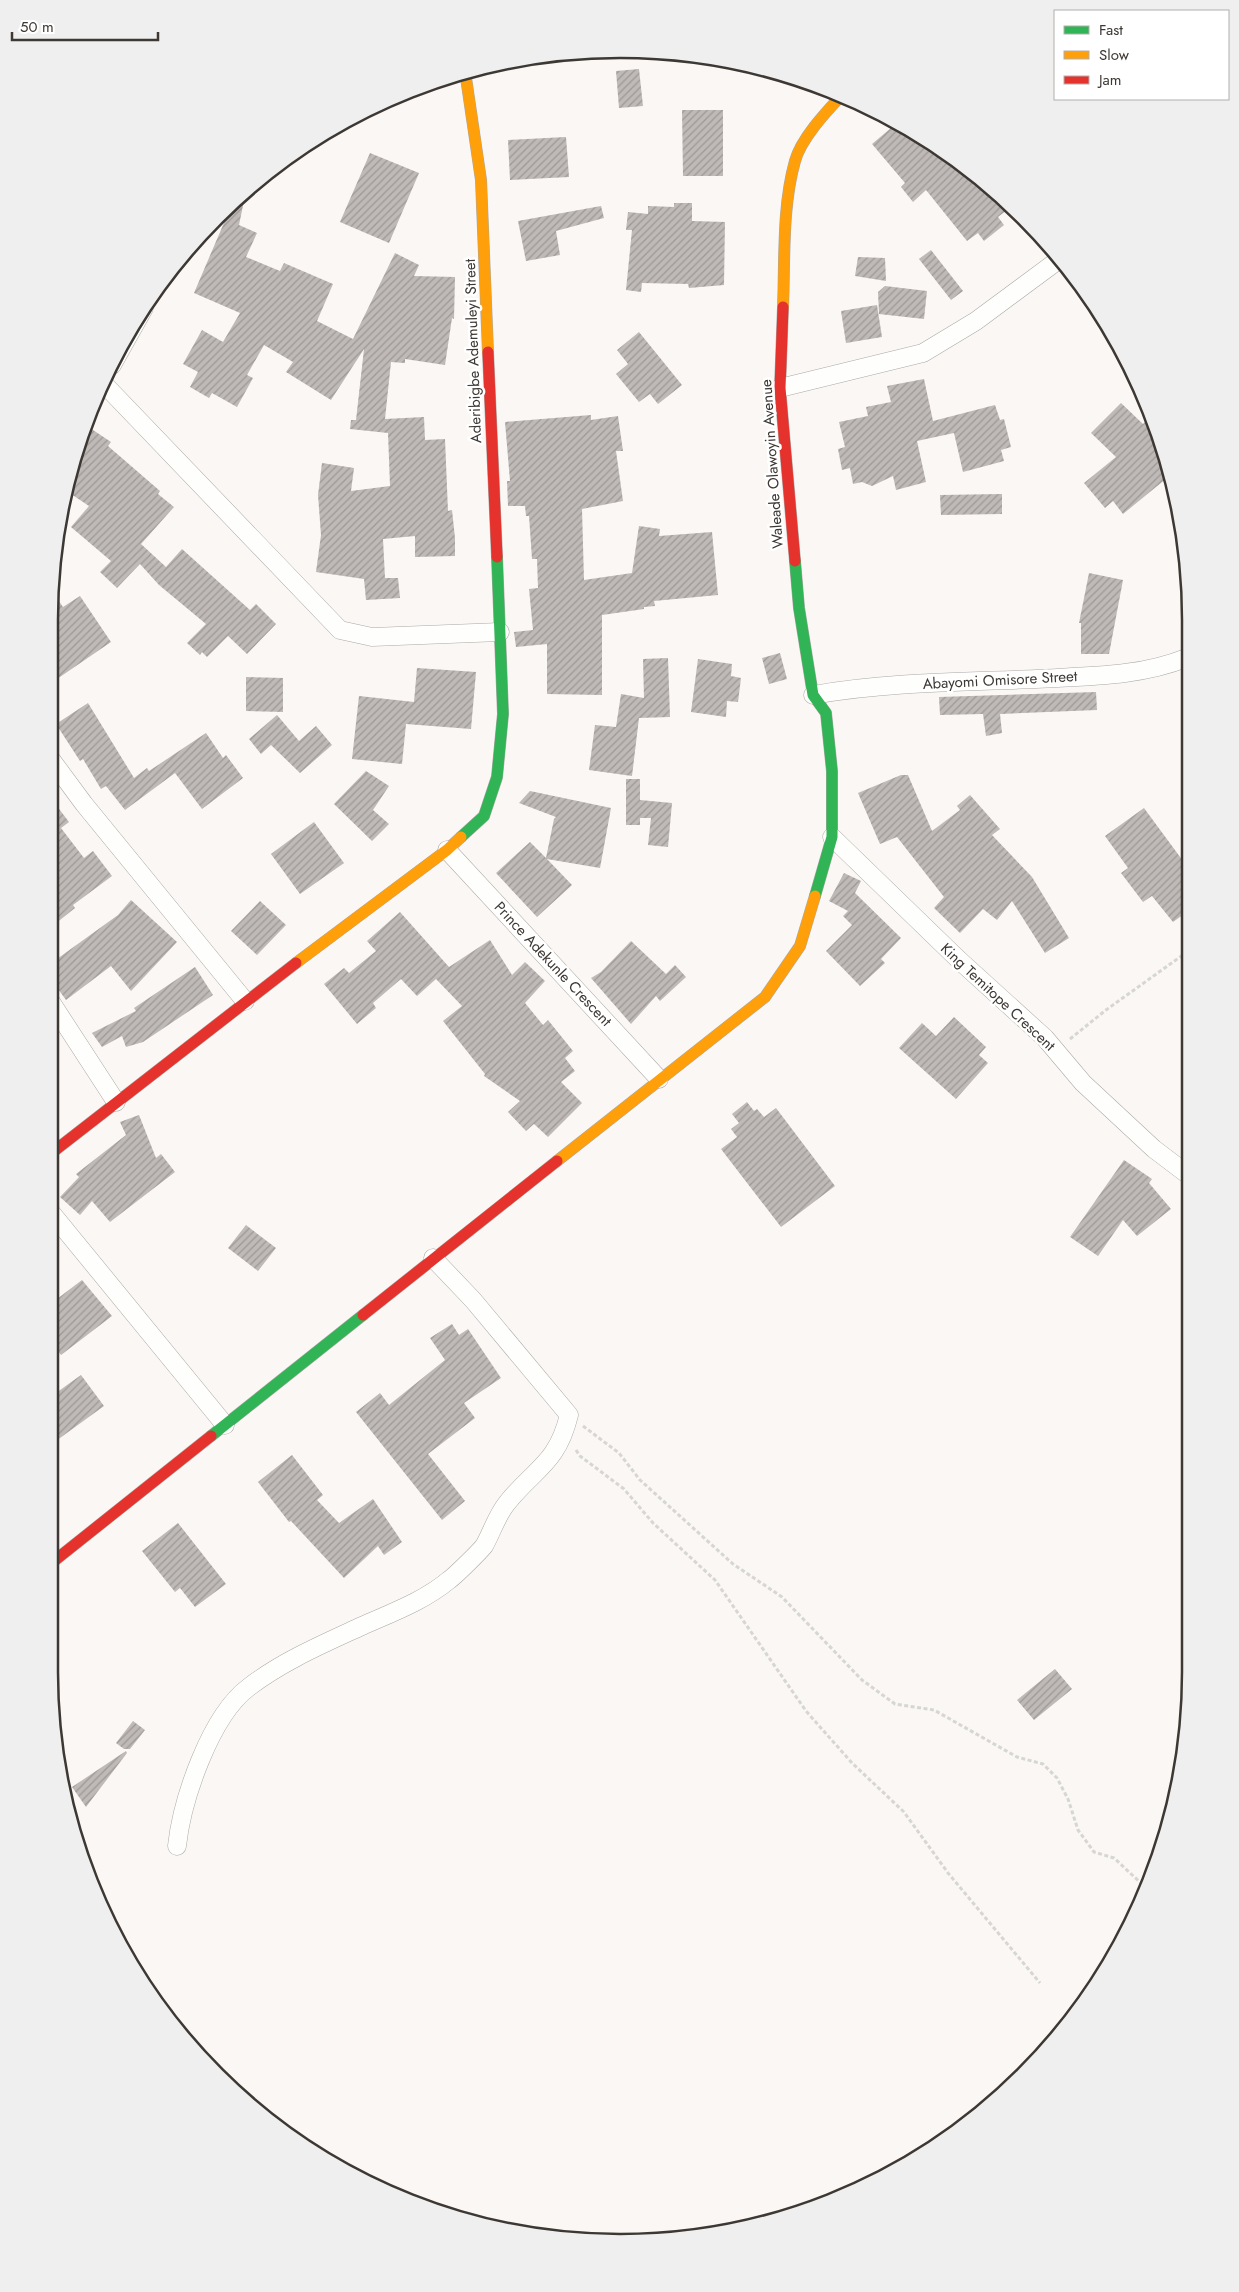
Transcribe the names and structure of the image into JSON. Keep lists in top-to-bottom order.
{
  "streets": {
    "street": [
      "Aderibigbe Ademuleyi Street",
      "Waleade Olawoyin Avenue",
      "Abayomi Omisore Street",
      "Prince Adekunle Crescent",
      "King Temitope Crescent"
    ]
  },
  "crossings": [
    ["Aderibigbe Ademuleyi Street", "Prince Adekunle Crescent"],
    ["Waleade Olawoyin Avenue", "Abayomi Omisore Street"]
  ],
  "legend": ["Fast", "Slow", "Jam"],
  "scale_bar": "50 m"
}
